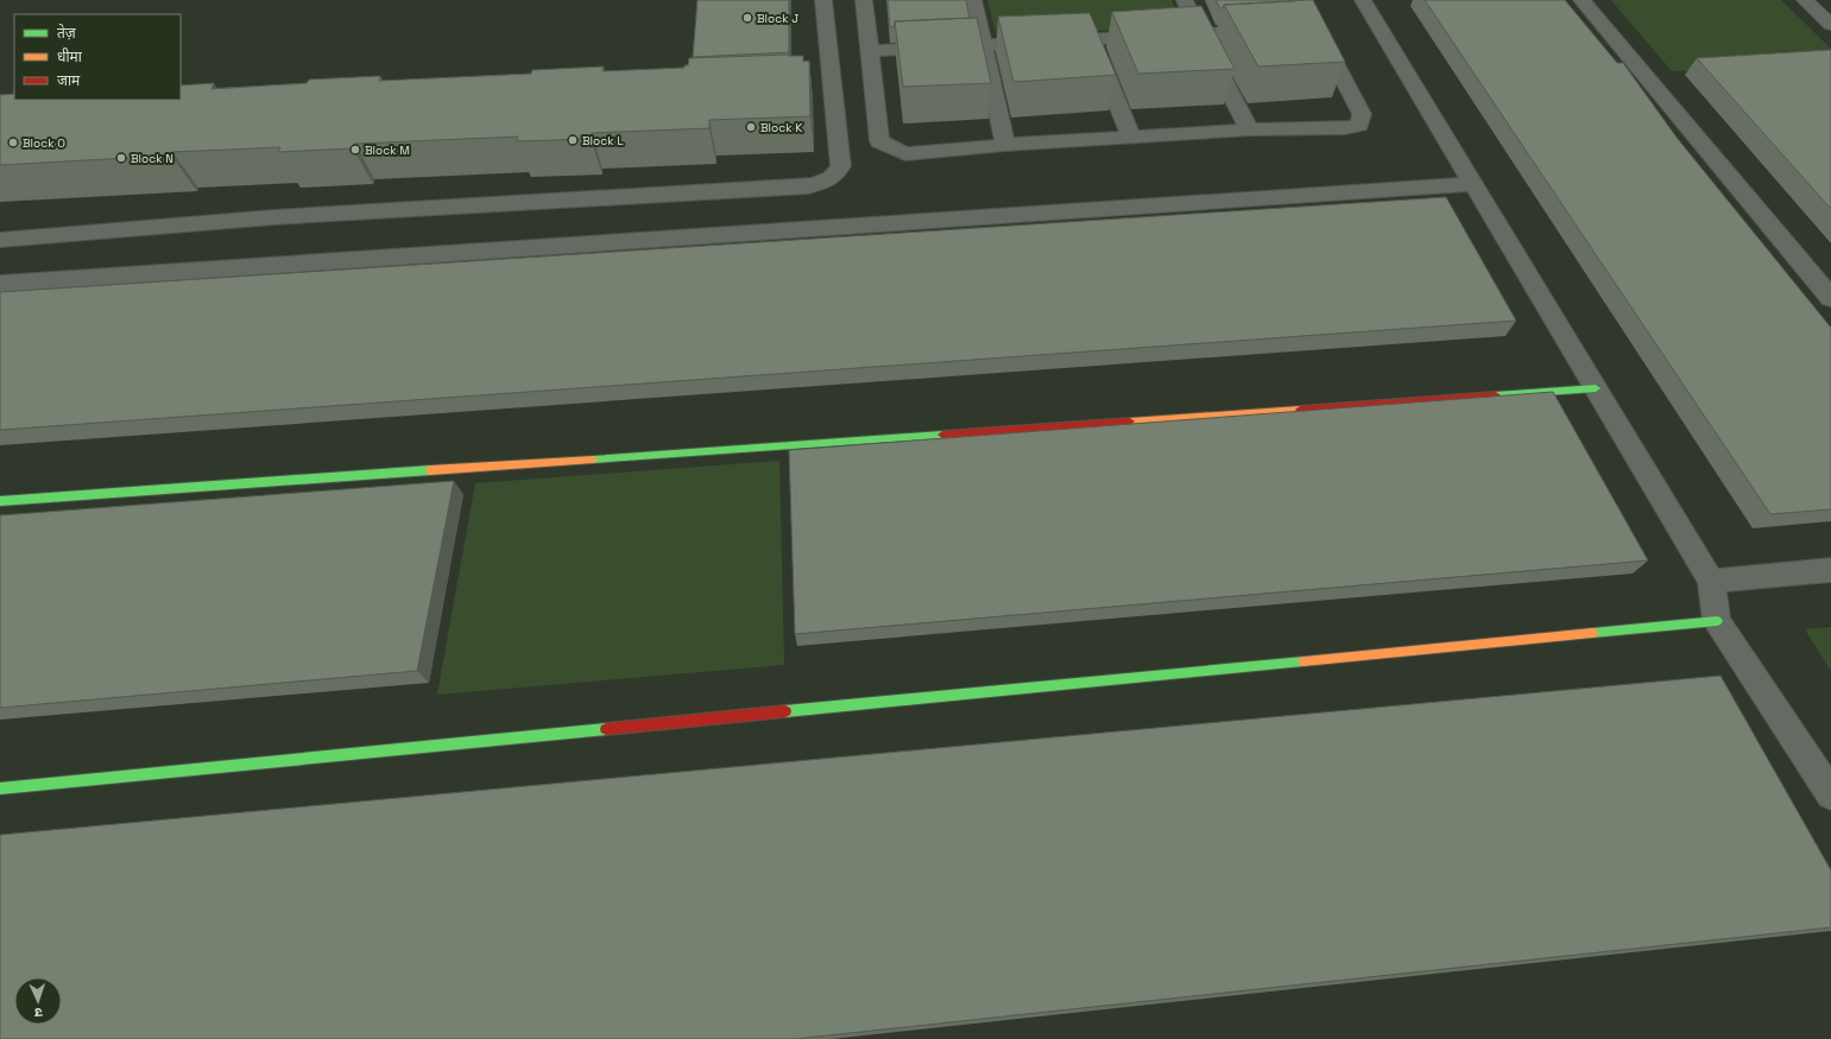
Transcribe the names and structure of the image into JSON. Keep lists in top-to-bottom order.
{
  "places": [
    "Block J",
    "Block K",
    "Block L",
    "Block O",
    "Block M",
    "Block N"
  ],
  "legend": ["तेज़", "धीमा", "जाम"],
  "north": "bottom"
}
